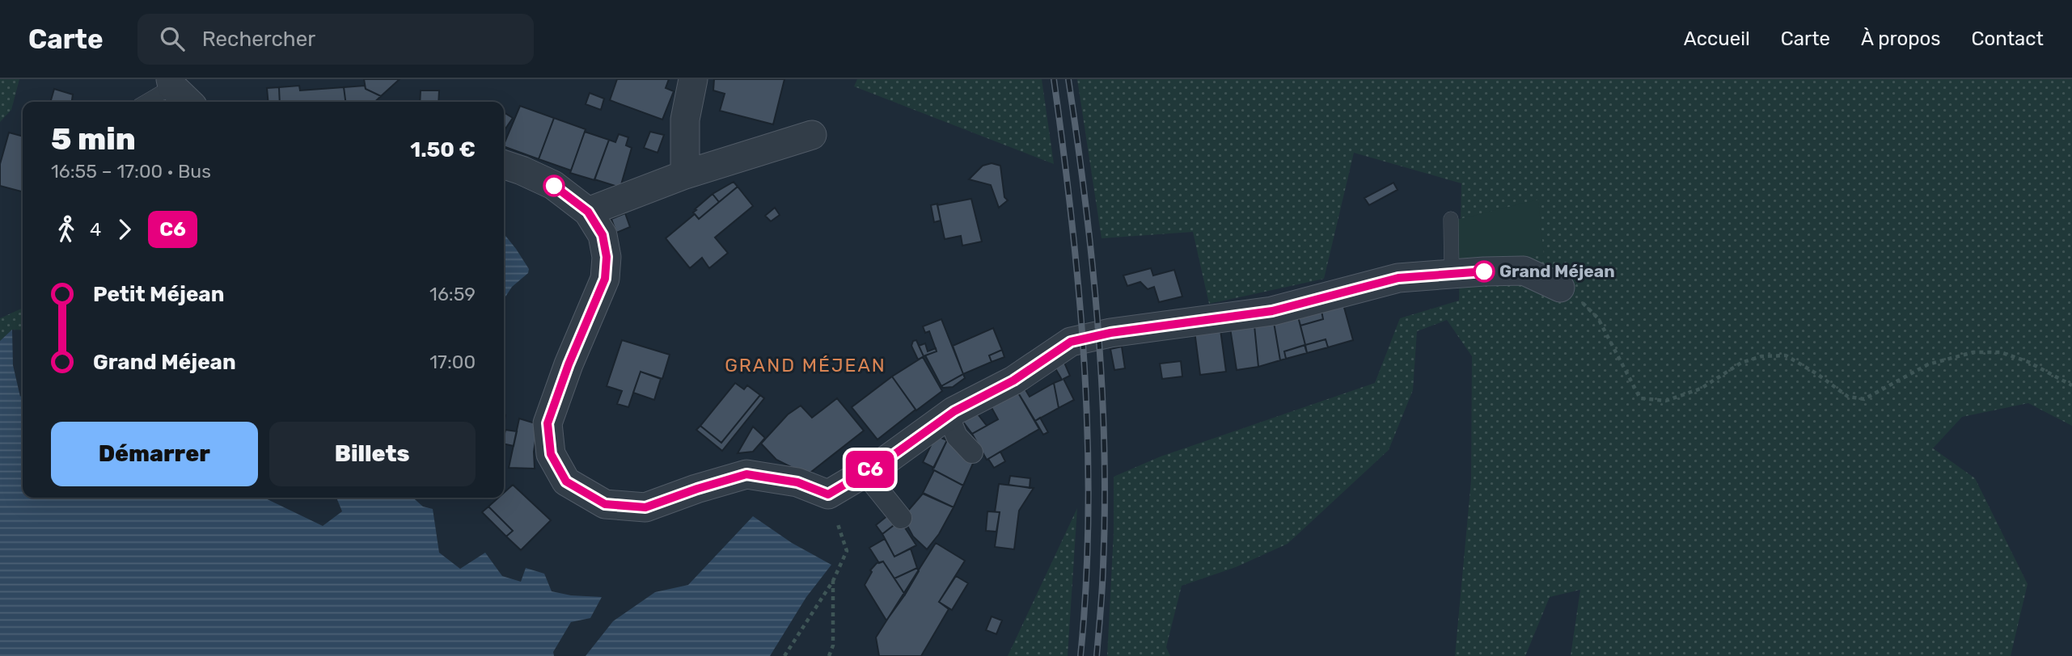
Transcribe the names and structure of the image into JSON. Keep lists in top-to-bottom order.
{
  "districts": ["GRAND MÉJEAN"],
  "places": ["Grand Méjean"],
  "lines": ["bus line C6"],
  "page": {
    "header": "Carte",
    "search": "Rechercher",
    "nav": [
      "Accueil",
      "Carte",
      "À propos",
      "Contact"
    ],
    "on_map": "C6",
    "heading": ["5 min", "16:55 – 17:00 · Bus", "1.50 €"],
    "legs": ["4", "C6"],
    "list": [
      {
        "name": "Petit Méjean",
        "value": "16:59"
      },
      {
        "name": "Grand Méjean",
        "value": "17:00"
      }
    ],
    "buttons": ["Démarrer", "Billets"]
  }
}
